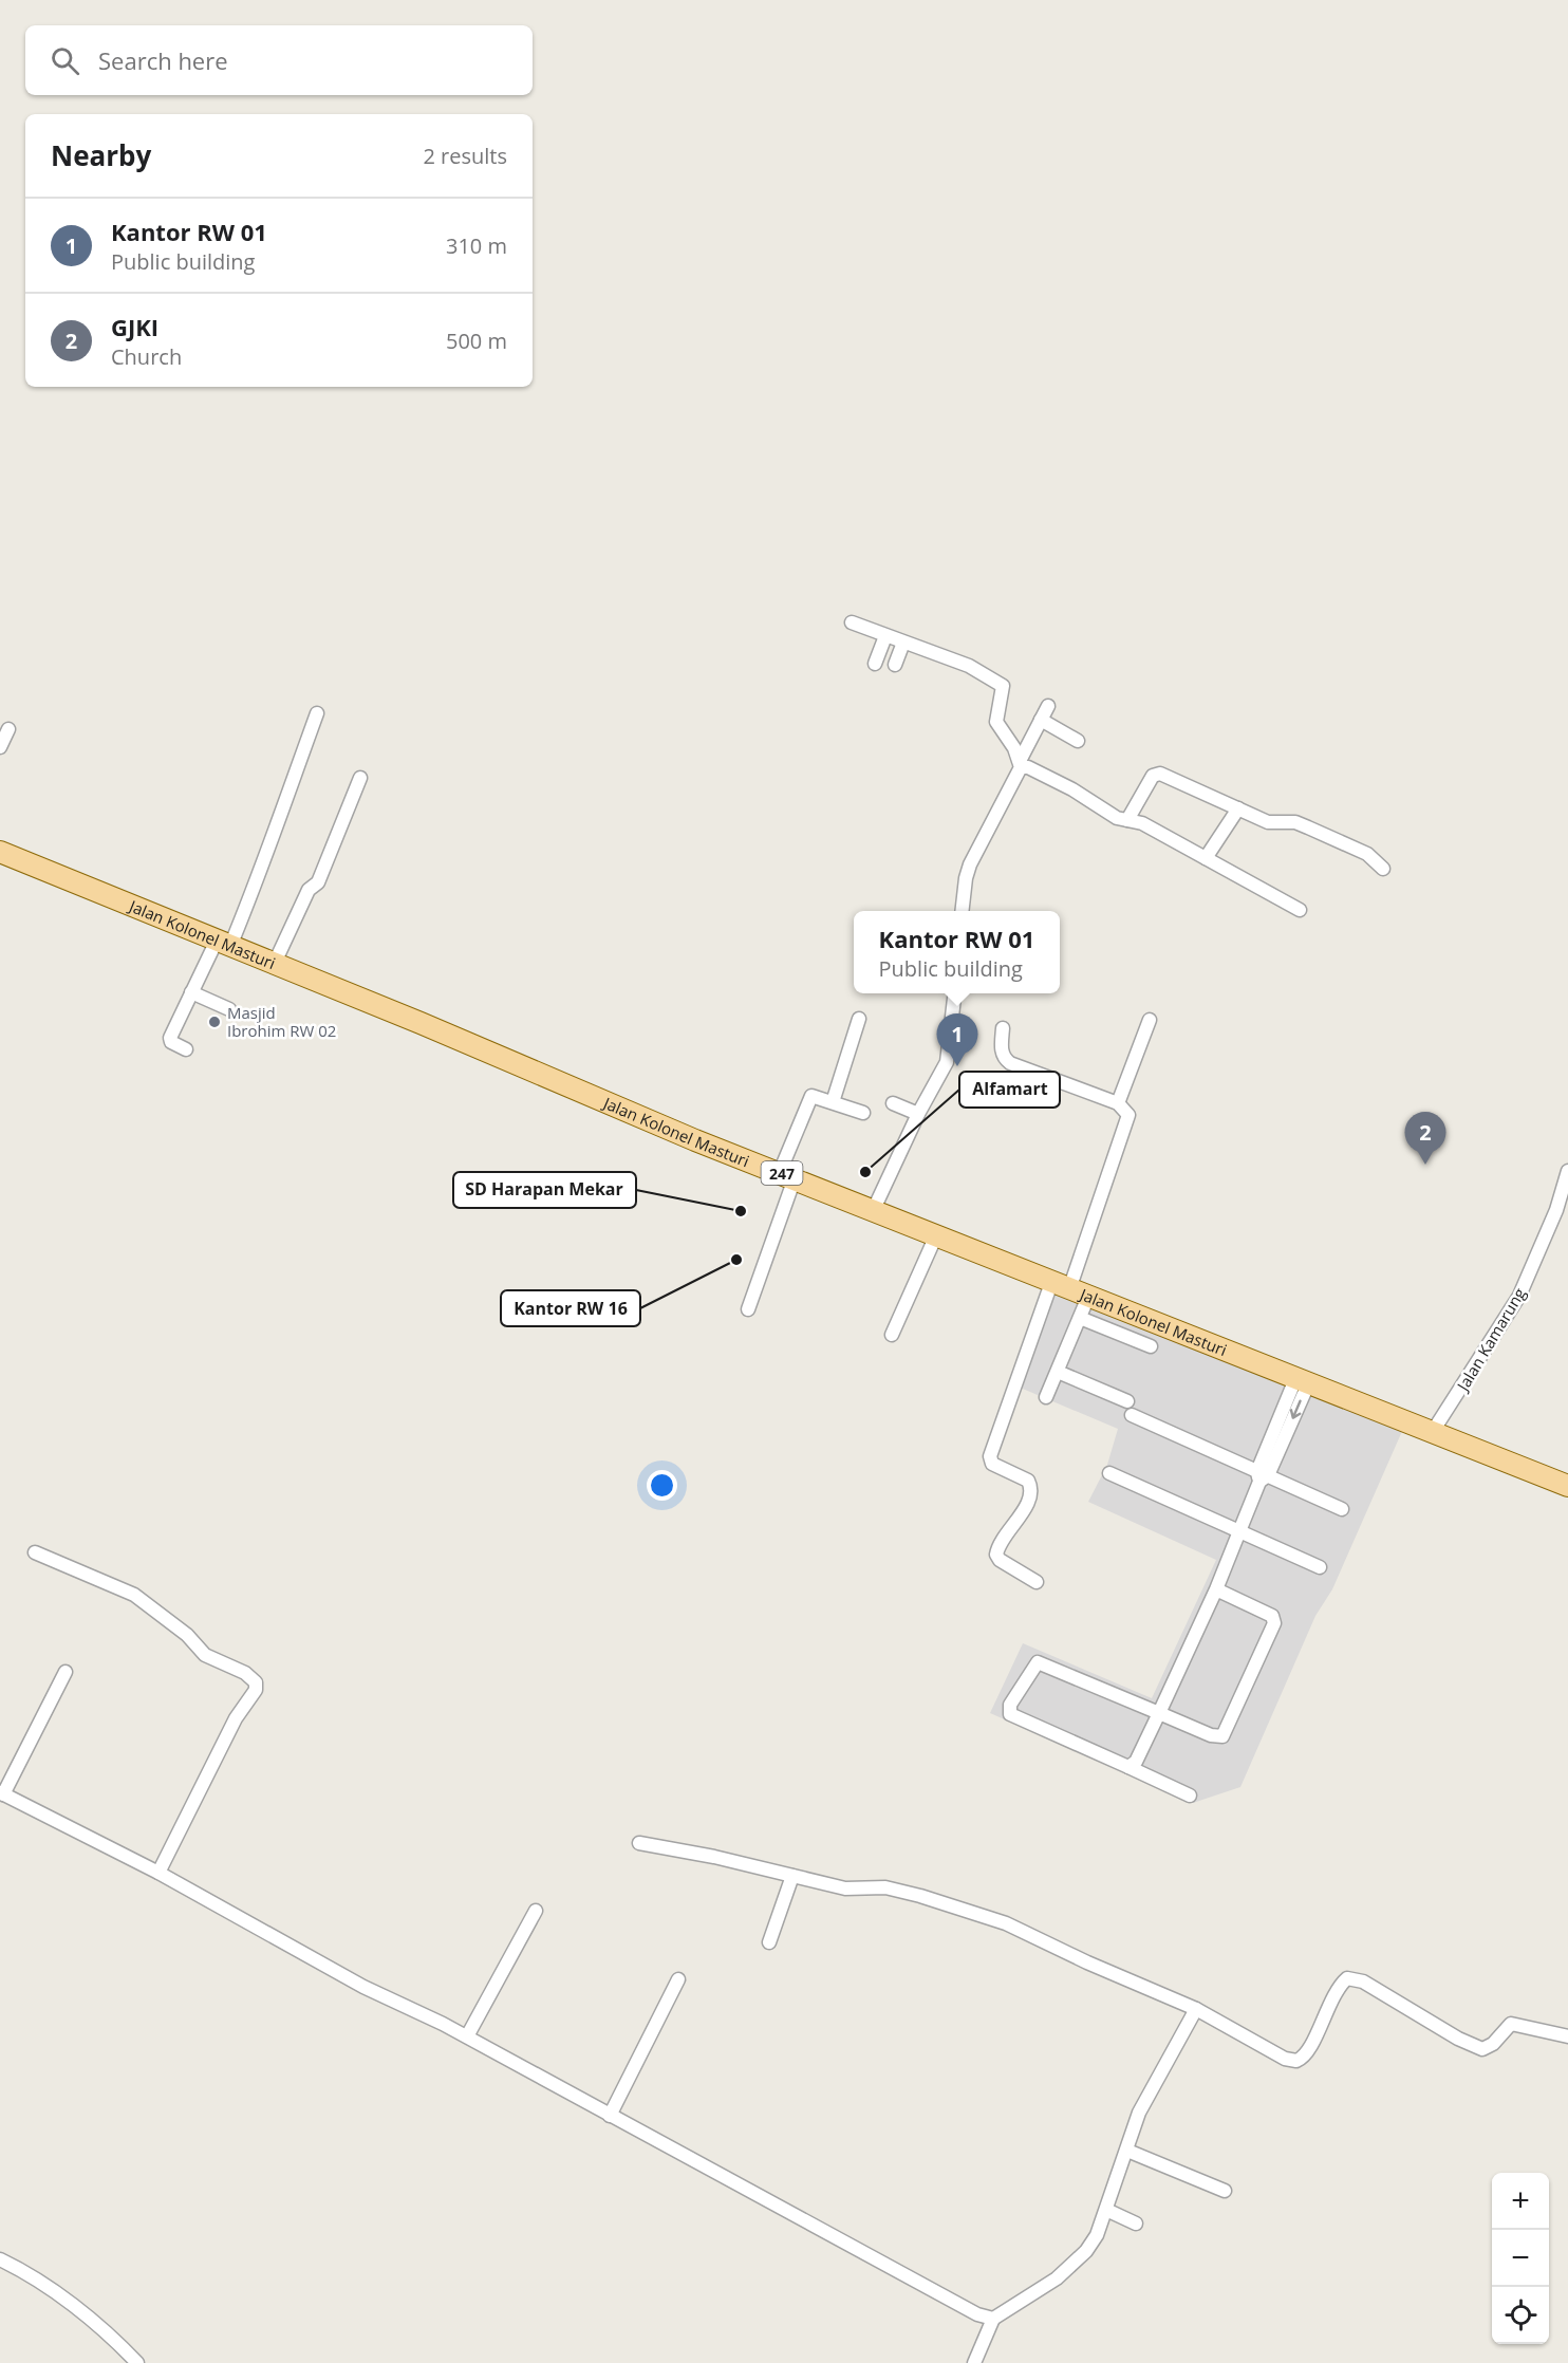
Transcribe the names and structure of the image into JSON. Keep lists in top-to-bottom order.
{
  "streets": {
    "main road": ["Jalan Kolonel Masturi", "247"],
    "street": ["Jalan Kamarung"]
  },
  "crossings": [
    ["Jalan Kolonel Masturi", "Jalan Kamarung"]
  ],
  "places": [
    "Masjid Ibrohim RW 02",
    "Alfamart",
    "SD Harapan Mekar",
    "Kantor RW 16"
  ],
  "page": {
    "search": "Search here",
    "heading": ["Nearby", "2 results"],
    "list": [
      {
        "mark": "1",
        "name": "Kantor RW 01",
        "note": "Public building",
        "value": "310 m"
      },
      {
        "mark": "2",
        "name": "GJKI",
        "note": "Church",
        "value": "500 m"
      }
    ],
    "popup": ["Kantor RW 01", "Public building"],
    "pins": ["1", "2"],
    "map_buttons": ["+", "−"]
  }
}
